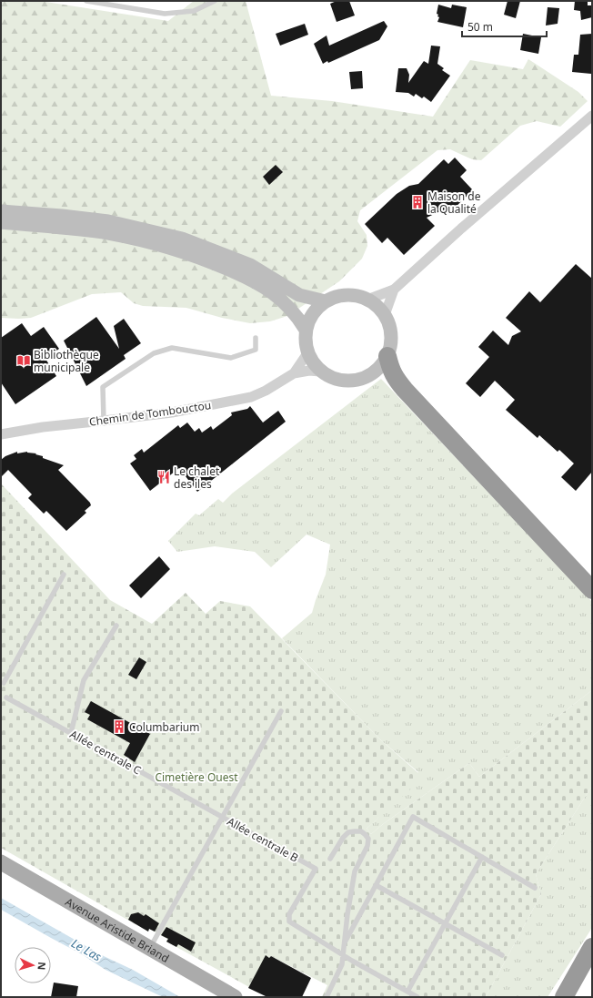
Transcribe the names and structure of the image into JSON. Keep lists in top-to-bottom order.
{
  "streets": {
    "main road": ["Avenue Aristide Briand"],
    "street": ["Chemin de Tombouctou"],
    "lane": ["Allée centrale C", "Allée centrale B"]
  },
  "crossings": [
    ["Allée centrale C", "Allée centrale B"]
  ],
  "water": ["Le Las"],
  "parks": ["Cimetière Ouest"],
  "places": {
    "building": ["Maison de la Qualité", "Columbarium"],
    "library": ["Bibliothèque municipale"],
    "restaurant": ["Le chalet des iles"]
  },
  "scale_bar": "50 m",
  "north": "right"
}
